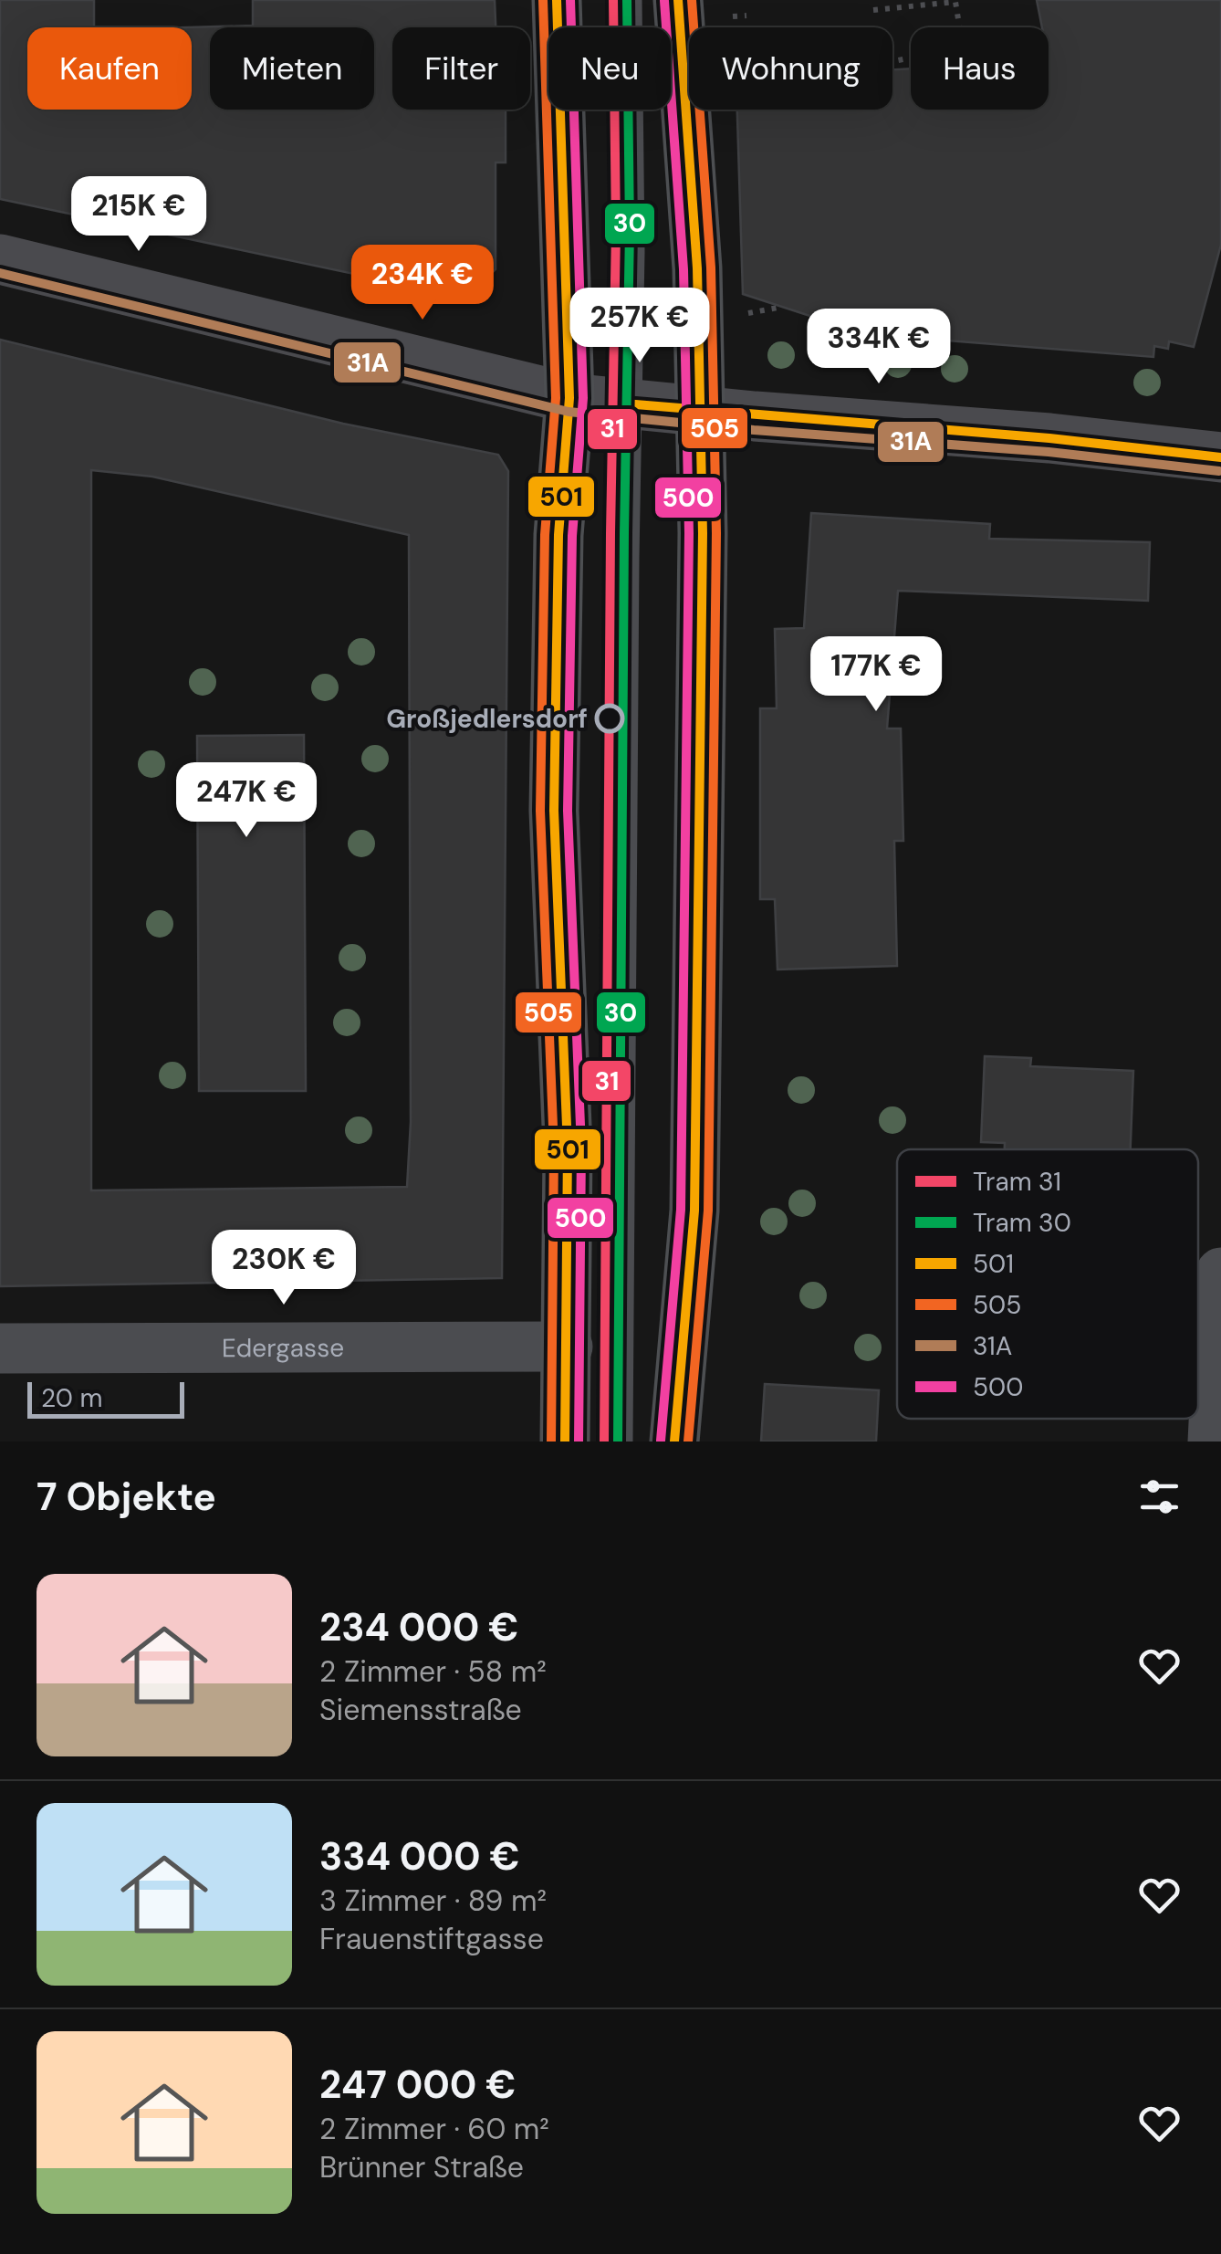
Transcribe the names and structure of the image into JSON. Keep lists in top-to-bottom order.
{
  "streets": {
    "street": ["Edergasse"]
  },
  "places": ["Großjedlersdorf"],
  "lines": [
    "tram line 31",
    "tram line 30",
    "transit line 501",
    "transit line 505",
    "transit line 500",
    "transit line 31A"
  ],
  "legend": [
    "Tram 31",
    "Tram 30",
    "501",
    "505",
    "31A",
    "500"
  ],
  "scale_bar": "20 m",
  "page": {
    "chip": [
      "Kaufen",
      "Mieten",
      "Filter",
      "Neu",
      "Wohnung",
      "Haus"
    ],
    "price": [
      "215K €",
      "234K €",
      "257K €",
      "334K €",
      "177K €",
      "247K €",
      "230K €"
    ],
    "scale": "20 m",
    "heading": "7 Objekte",
    "list": [
      {
        "name": "234 000 €",
        "note": "2 Zimmer · 58 m² · Siemensstraße"
      },
      {
        "name": "334 000 €",
        "note": "3 Zimmer · 89 m² · Frauenstiftgasse"
      },
      {
        "name": "247 000 €",
        "note": "2 Zimmer · 60 m² · Brünner Straße"
      }
    ]
  }
}
